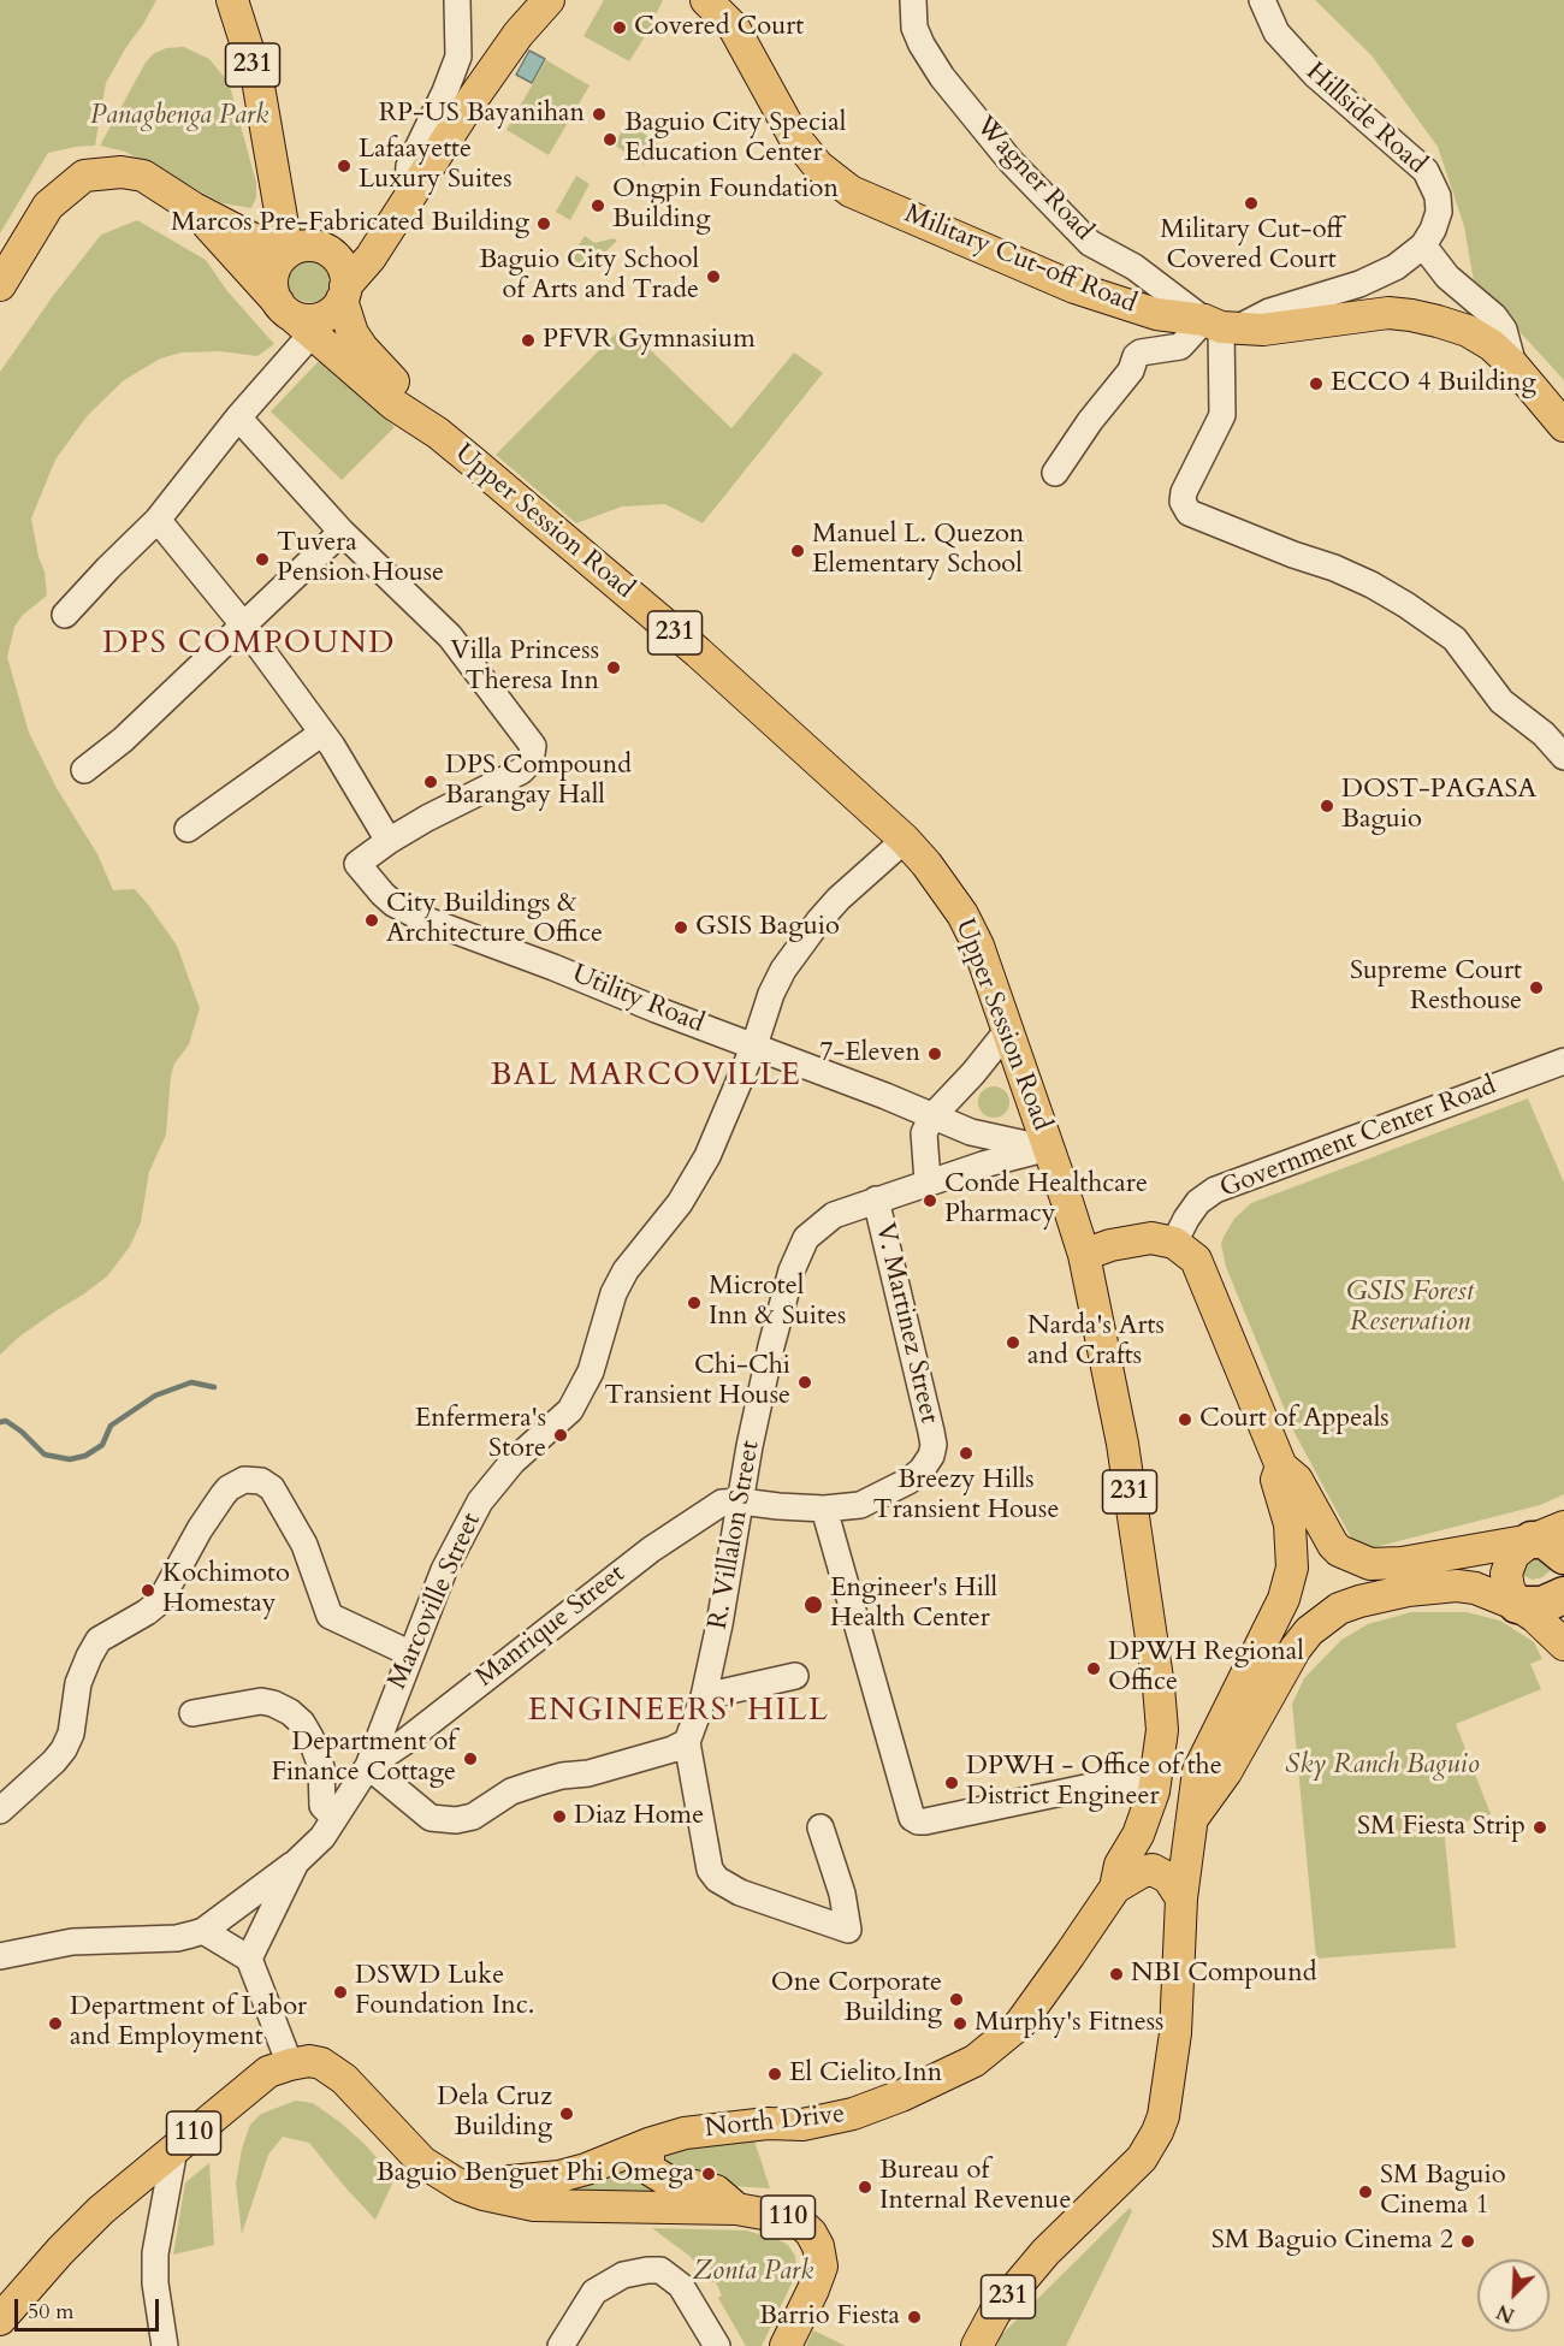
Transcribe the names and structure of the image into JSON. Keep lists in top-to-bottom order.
{
  "streets": {
    "main road": [
      "231",
      "Military Cut-off Road",
      "Upper Session Road",
      "North Drive",
      "110"
    ],
    "street": [
      "Hillside Road",
      "Wagner Road",
      "Utility Road",
      "Government Center Road",
      "V. Martinez Street",
      "R. Villalon Street",
      "Marcoville Street",
      "Manrique Street"
    ]
  },
  "crossings": [
    ["231", "Upper Session Road"],
    ["Hillside Road", "Wagner Road"],
    ["Hillside Road", "Military Cut-off Road"],
    ["Wagner Road", "Military Cut-off Road"],
    ["Upper Session Road", "Utility Road"],
    ["Upper Session Road", "R. Villalon Street"],
    ["Upper Session Road", "Marcoville Street"],
    ["Upper Session Road", "North Drive"],
    ["Utility Road", "R. Villalon Street"],
    ["Utility Road", "Marcoville Street"],
    ["V. Martinez Street", "R. Villalon Street"],
    ["V. Martinez Street", "Manrique Street"],
    ["R. Villalon Street", "Manrique Street"],
    ["Marcoville Street", "Manrique Street"],
    ["North Drive", "110"]
  ],
  "districts": ["DPS COMPOUND", "BAL MARCOVILLE", "ENGINEERS' HILL"],
  "parks": [
    "Panagbenga Park",
    "GSIS Forest Reservation",
    "Sky Ranch Baguio",
    "Zonta Park"
  ],
  "places": [
    "Covered Court",
    "RP-US Bayanihan",
    "Baguio City Special Education Center",
    "Lafaayette Luxury Suites",
    "Military Cut-off Covered Court",
    "Ongpin Foundation Building",
    "Marcos Pre-Fabricated Building",
    "Baguio City School of Arts and Trade",
    "PFVR Gymnasium",
    "ECCO 4 Building",
    "Manuel L. Quezon Elementary School",
    "Tuvera Pension House",
    "Villa Princess Theresa Inn",
    "DPS Compound Barangay Hall",
    "DOST-PAGASA Baguio",
    "City Buildings & Architecture Office",
    "GSIS Baguio",
    "Supreme Court Resthouse",
    "7-Eleven",
    "Conde Healthcare Pharmacy",
    "Microtel Inn & Suites",
    "Narda's Arts and Crafts",
    "Chi-Chi Transient House",
    "Court of Appeals",
    "Enfermera's Store",
    "Breezy Hills Transient House",
    "Kochimoto Homestay",
    "Engineer's Hill Health Center",
    "DPWH Regional Office",
    "Department of Finance Cottage",
    "DPWH - Office of the District Engineer",
    "Diaz Home",
    "SM Fiesta Strip",
    "NBI Compound",
    "DSWD Luke Foundation Inc.",
    "One Corporate Building",
    "Department of Labor and Employment",
    "Murphy's Fitness",
    "El Cielito Inn",
    "Dela Cruz Building",
    "Baguio Benguet Phi Omega",
    "Bureau of Internal Revenue",
    "SM Baguio Cinema 1",
    "SM Baguio Cinema 2",
    "Barrio Fiesta"
  ],
  "scale_bar": "50 m",
  "north": "bottom left"
}
